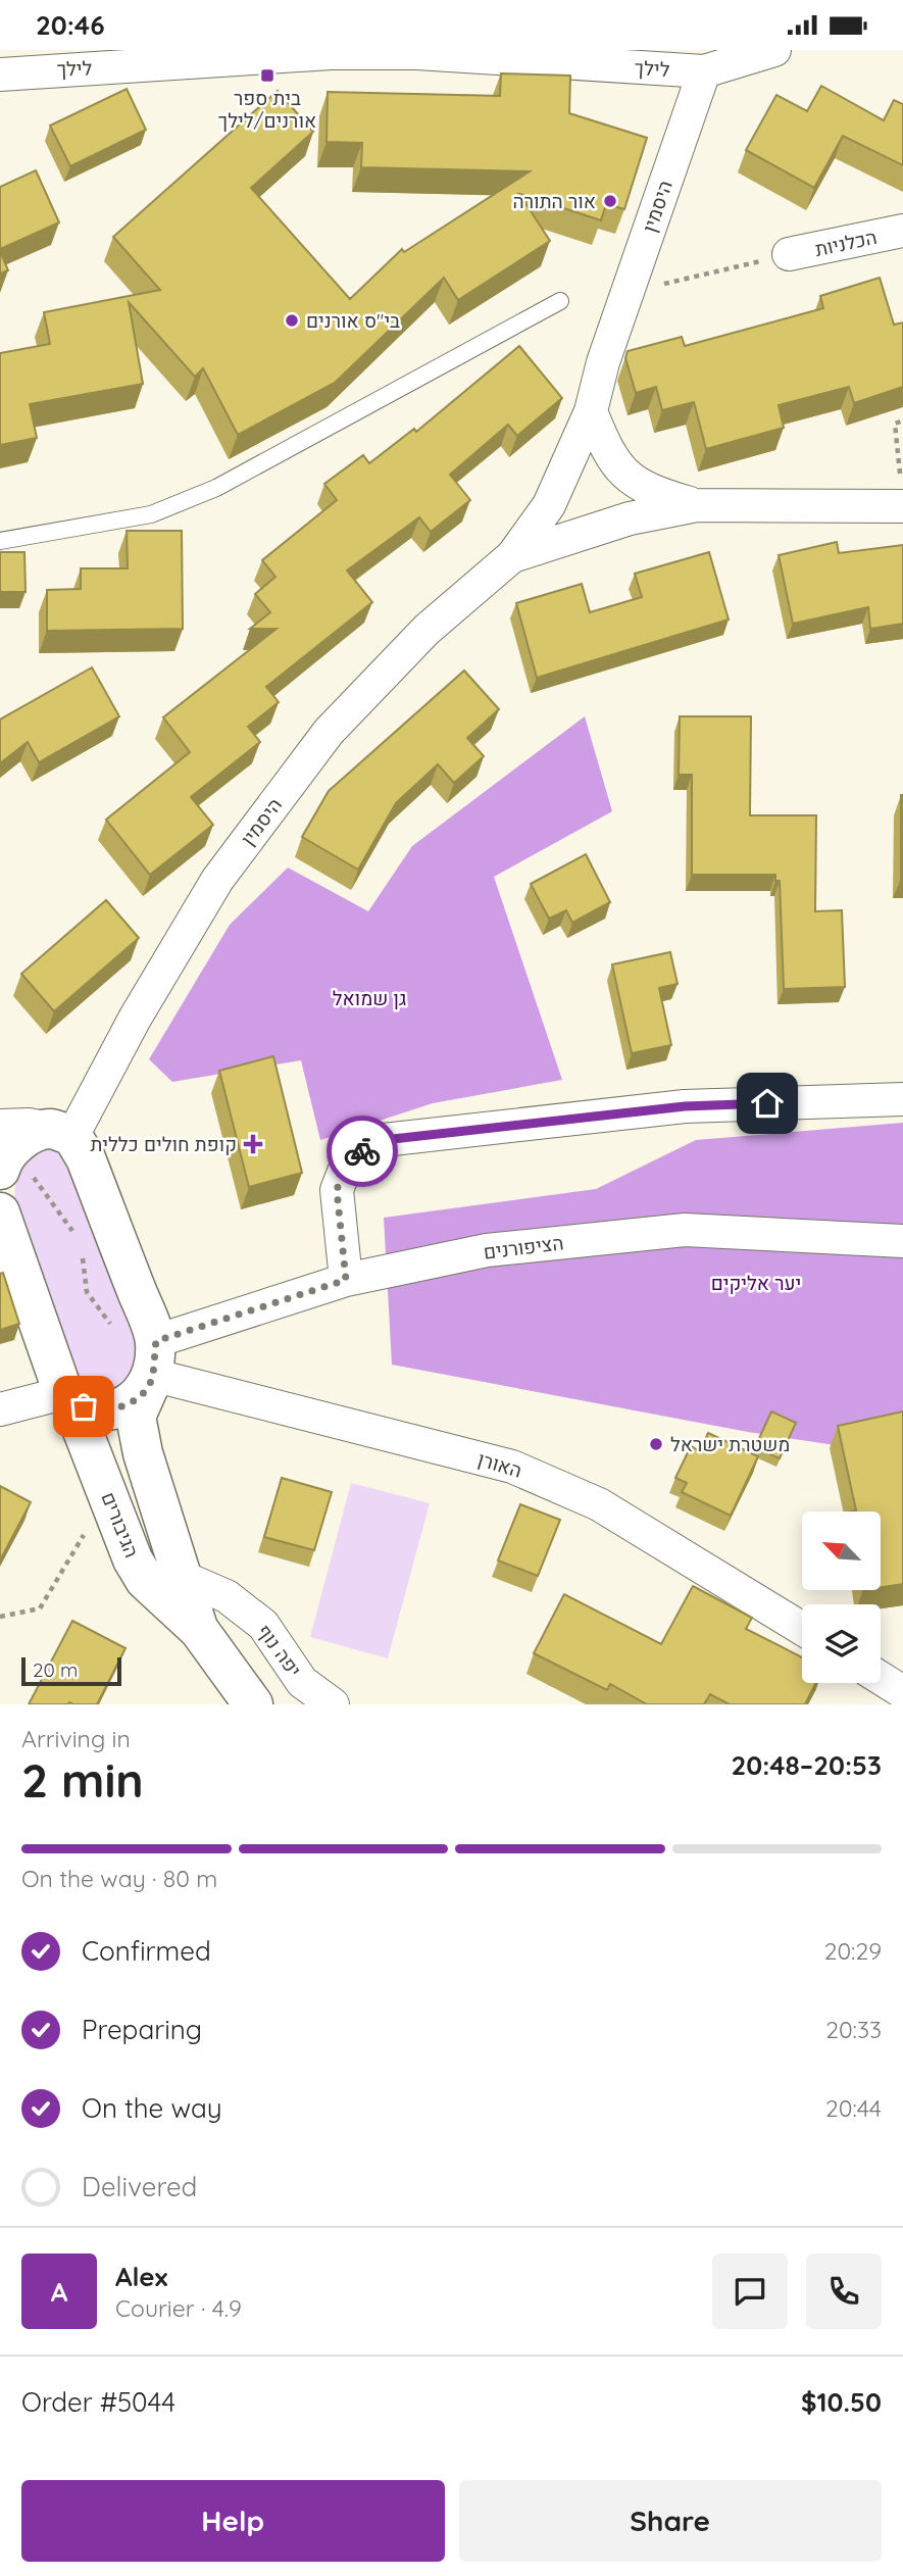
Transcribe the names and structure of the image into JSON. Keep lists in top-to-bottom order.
{
  "streets": {
    "street": [
      "לילך",
      "היסמין",
      "הכלניות",
      "הציפורנים",
      "האורן",
      "הגיבורים",
      "יפה נוף"
    ]
  },
  "crossings": [
    ["לילך", "היסמין"],
    ["הציפורנים", "האורן"],
    ["הציפורנים", "הגיבורים"],
    ["האורן", "הגיבורים"],
    ["הגיבורים", "יפה נוף"]
  ],
  "parks": ["גן שמואל", "יער אליקים"],
  "places": {
    "transit": ["בית ספר אורנים/לילך"],
    "other": ["אור התורה", "בי\"ס אורנים", "משטרת ישראל"],
    "health": ["קופת חולים כללית"]
  },
  "scale_bar": "20 m",
  "north": "top left",
  "page": {
    "status": "20:46",
    "scale": "20 m",
    "heading": ["2 min", "Arriving in", "20:48–20:53"],
    "panel": [
      "Alex",
      "Courier · 4.9",
      "Order #5044",
      "$10.50"
    ],
    "bar": "On the way · 80 m",
    "list": [
      ["Confirmed", "20:29"],
      ["Preparing", "20:33"],
      ["On the way", "20:44"],
      "Delivered"
    ],
    "round": "A",
    "buttons": ["Help", "Share"]
  }
}
